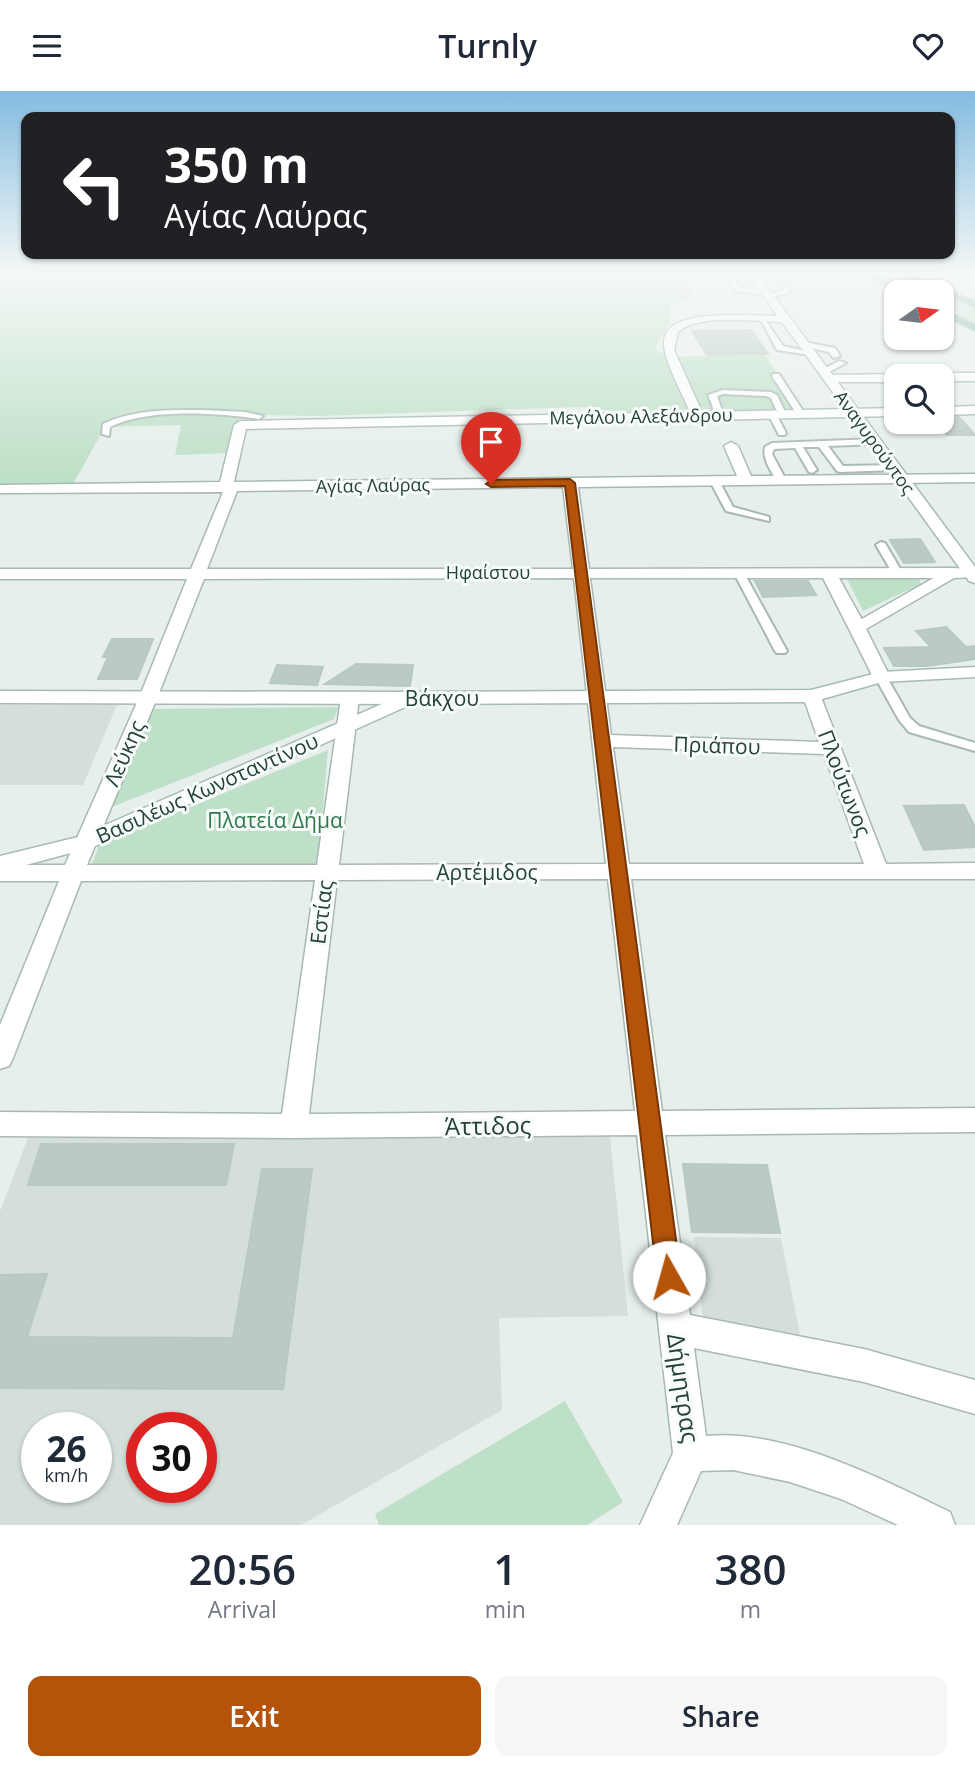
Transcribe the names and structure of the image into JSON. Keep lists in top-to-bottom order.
{
  "streets": {
    "street": [
      "Μεγάλου Αλεξάνδρου",
      "Αναγυρούντος",
      "Αγίας Λαύρας",
      "Ηφαίστου",
      "Βάκχου",
      "Πριάπου",
      "Λεύκης",
      "Πλούτωνος",
      "Βασιλέως Κωνσταντίνου",
      "Αρτέμιδος",
      "Εστίας",
      "Άττιδος",
      "Δήμητρας"
    ]
  },
  "crossings": [
    ["Μεγάλου Αλεξάνδρου", "Αναγυρούντος"],
    ["Αναγυρούντος", "Αγίας Λαύρας"],
    ["Αναγυρούντος", "Ηφαίστου"],
    ["Αγίας Λαύρας", "Λεύκης"],
    ["Αγίας Λαύρας", "Δήμητρας"],
    ["Ηφαίστου", "Λεύκης"],
    ["Ηφαίστου", "Δήμητρας"],
    ["Βάκχου", "Λεύκης"],
    ["Βάκχου", "Πλούτωνος"],
    ["Βάκχου", "Βασιλέως Κωνσταντίνου"],
    ["Βάκχου", "Εστίας"],
    ["Βάκχου", "Δήμητρας"],
    ["Πριάπου", "Πλούτωνος"],
    ["Πριάπου", "Δήμητρας"],
    ["Λεύκης", "Βασιλέως Κωνσταντίνου"],
    ["Λεύκης", "Αρτέμιδος"],
    ["Πλούτωνος", "Αρτέμιδος"],
    ["Βασιλέως Κωνσταντίνου", "Εστίας"],
    ["Αρτέμιδος", "Εστίας"],
    ["Αρτέμιδος", "Δήμητρας"],
    ["Εστίας", "Άττιδος"],
    ["Άττιδος", "Δήμητρας"]
  ],
  "parks": ["Πλατεία Δήμα"],
  "north": "right",
  "page": {
    "header": "Turnly",
    "turn": ["350 m", "Αγίας Λαύρας"],
    "speed": "26 km/h",
    "limit": "30",
    "eta": [
      "20:56",
      "Arrival",
      "1",
      "min",
      "380",
      "m"
    ],
    "buttons": ["Exit", "Share"]
  }
}
